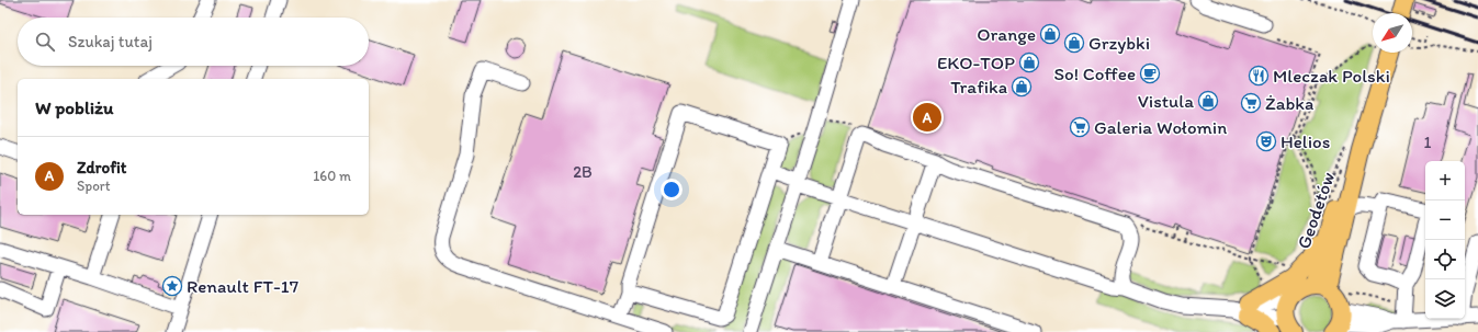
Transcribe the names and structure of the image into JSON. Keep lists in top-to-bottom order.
{
  "streets": {
    "main road": ["Geodetów"]
  },
  "places": {
    "shop": [
      "Orange",
      "Grzybki",
      "EKO-TOP",
      "Trafika",
      "Vistula"
    ],
    "cafe": ["So! Coffee"],
    "restaurant": ["Mleczak Polski"],
    "supermarket": ["Żabka", "Galeria Wołomin"],
    "theatre": ["Helios"],
    "place": ["Renault FT-17"]
  },
  "house_numbers": ["1", "2B"],
  "north": "bottom left",
  "page": {
    "search": "Szukaj tutaj",
    "heading": "W pobliżu",
    "pins": "A",
    "list": [
      {
        "mark": "A",
        "name": "Zdrofit",
        "note": "Sport",
        "value": "160 m"
      }
    ],
    "map_buttons": ["+", "−"]
  }
}
